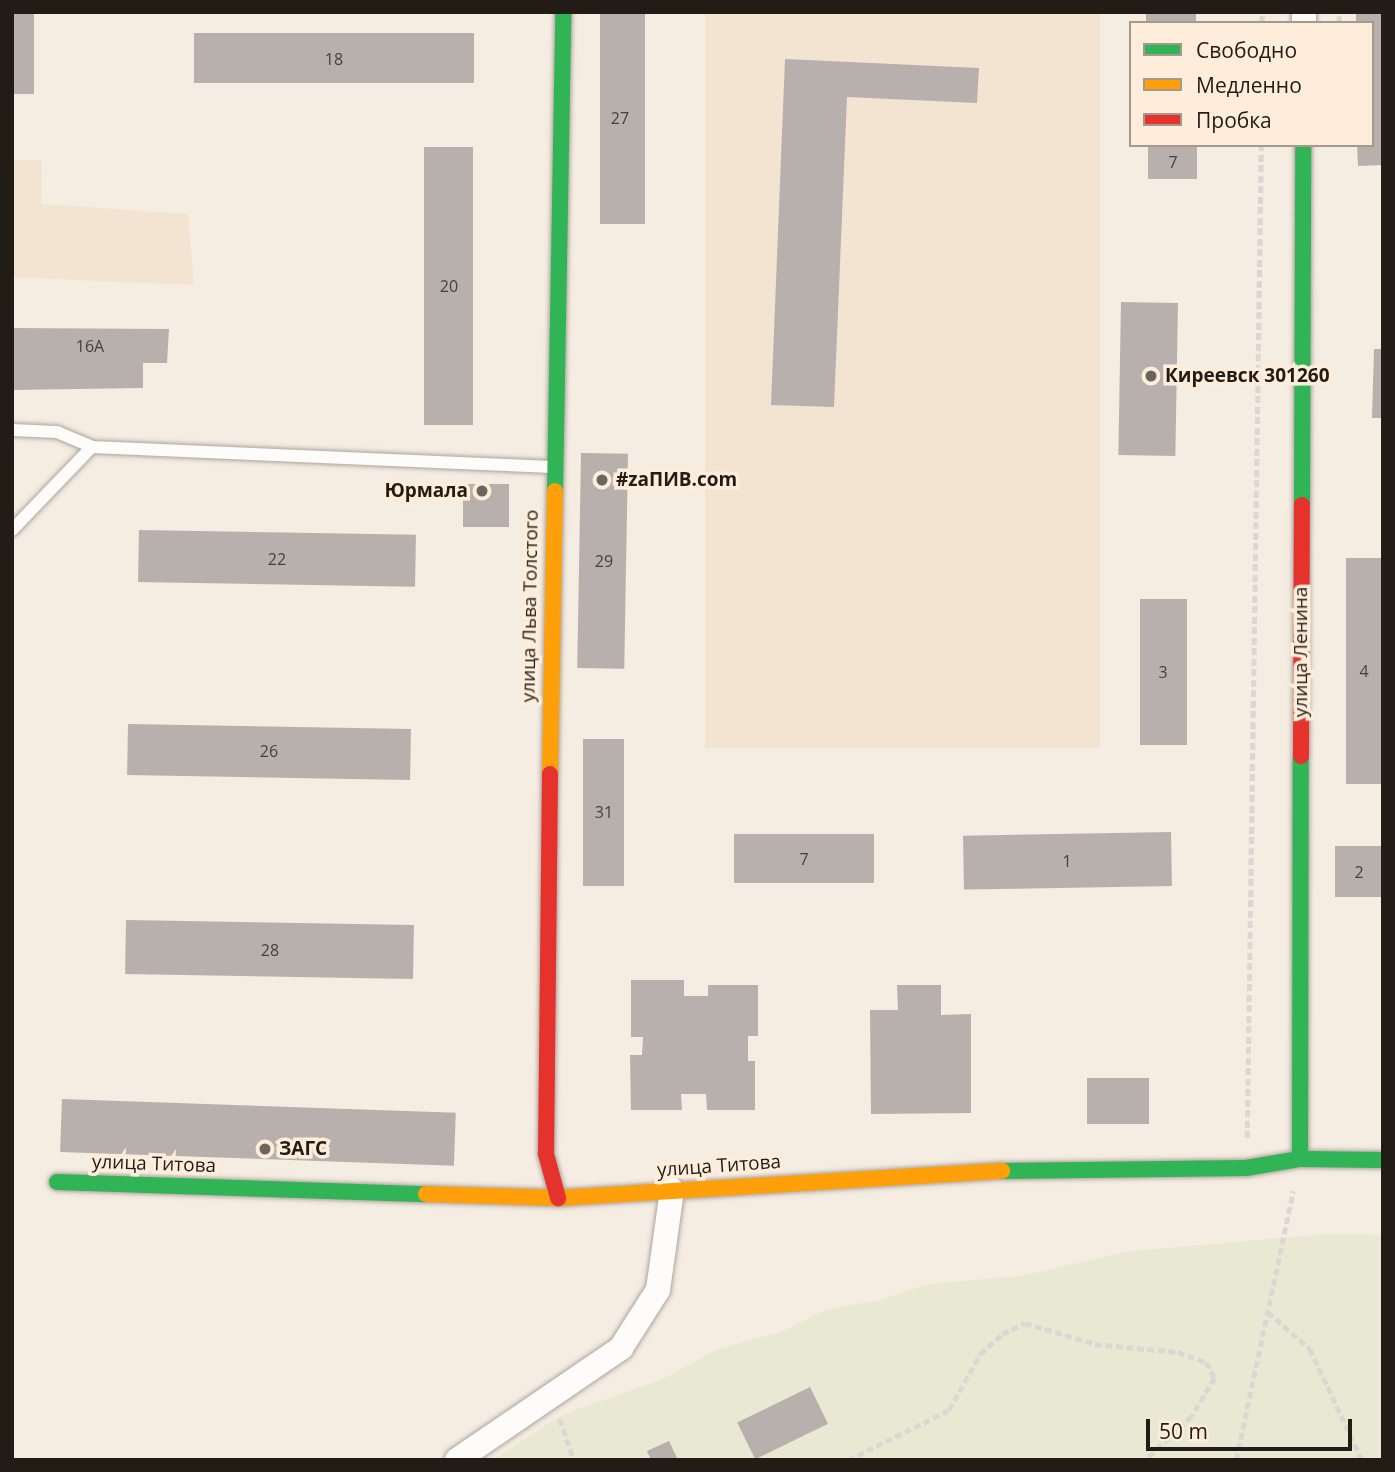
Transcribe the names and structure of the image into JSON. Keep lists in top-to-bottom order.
{
  "streets": {
    "street": ["улица Льва Толстого", "улица Ленина", "улица Титова"]
  },
  "crossings": [
    ["улица Льва Толстого", "улица Титова"],
    ["улица Ленина", "улица Титова"]
  ],
  "places": [
    "Киреевск 301260",
    "#zaПИВ.com",
    "Юрмала",
    "ЗАГС"
  ],
  "house_numbers": [
    "18",
    "27",
    "7",
    "20",
    "16А",
    "22",
    "29",
    "4",
    "3",
    "26",
    "31",
    "7",
    "1",
    "2",
    "28"
  ],
  "legend": ["Свободно", "Медленно", "Пробка"],
  "scale_bar": "50 m"
}
